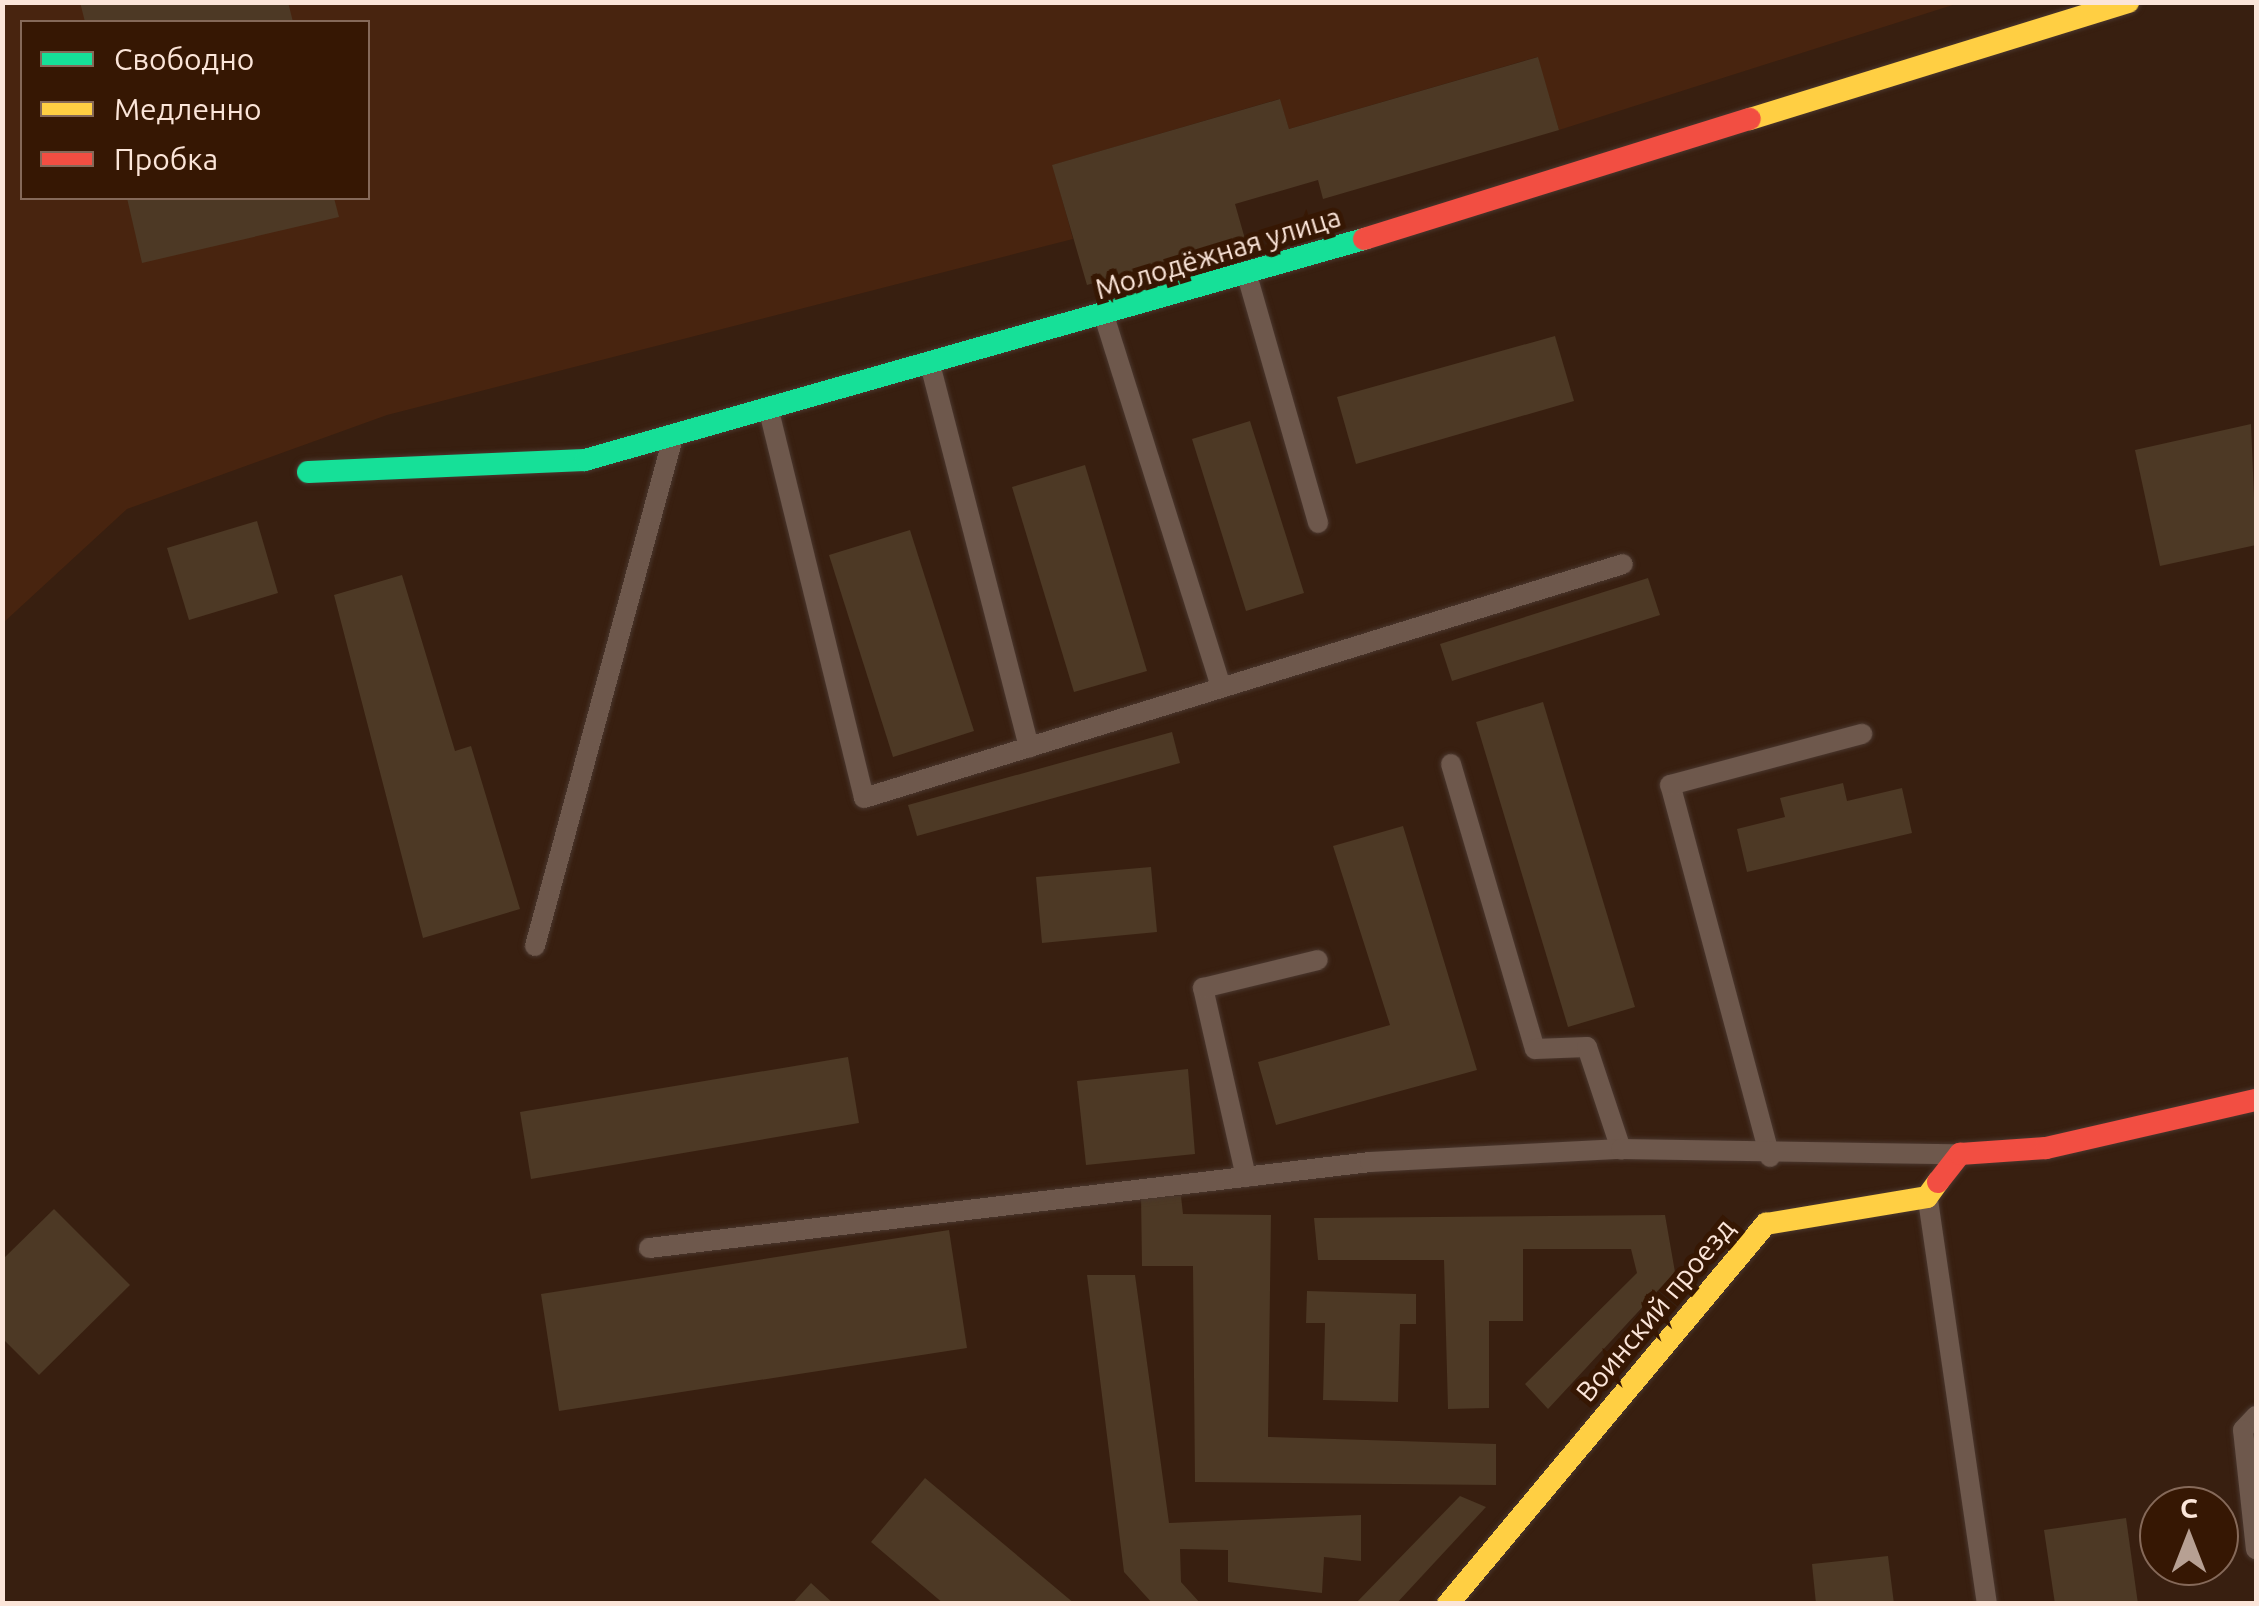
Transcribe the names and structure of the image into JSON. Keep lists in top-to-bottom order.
{
  "streets": {
    "street": ["Молодёжная улица", "Воинский проезд"]
  },
  "legend": ["Свободно", "Медленно", "Пробка"],
  "north": "top"
}
